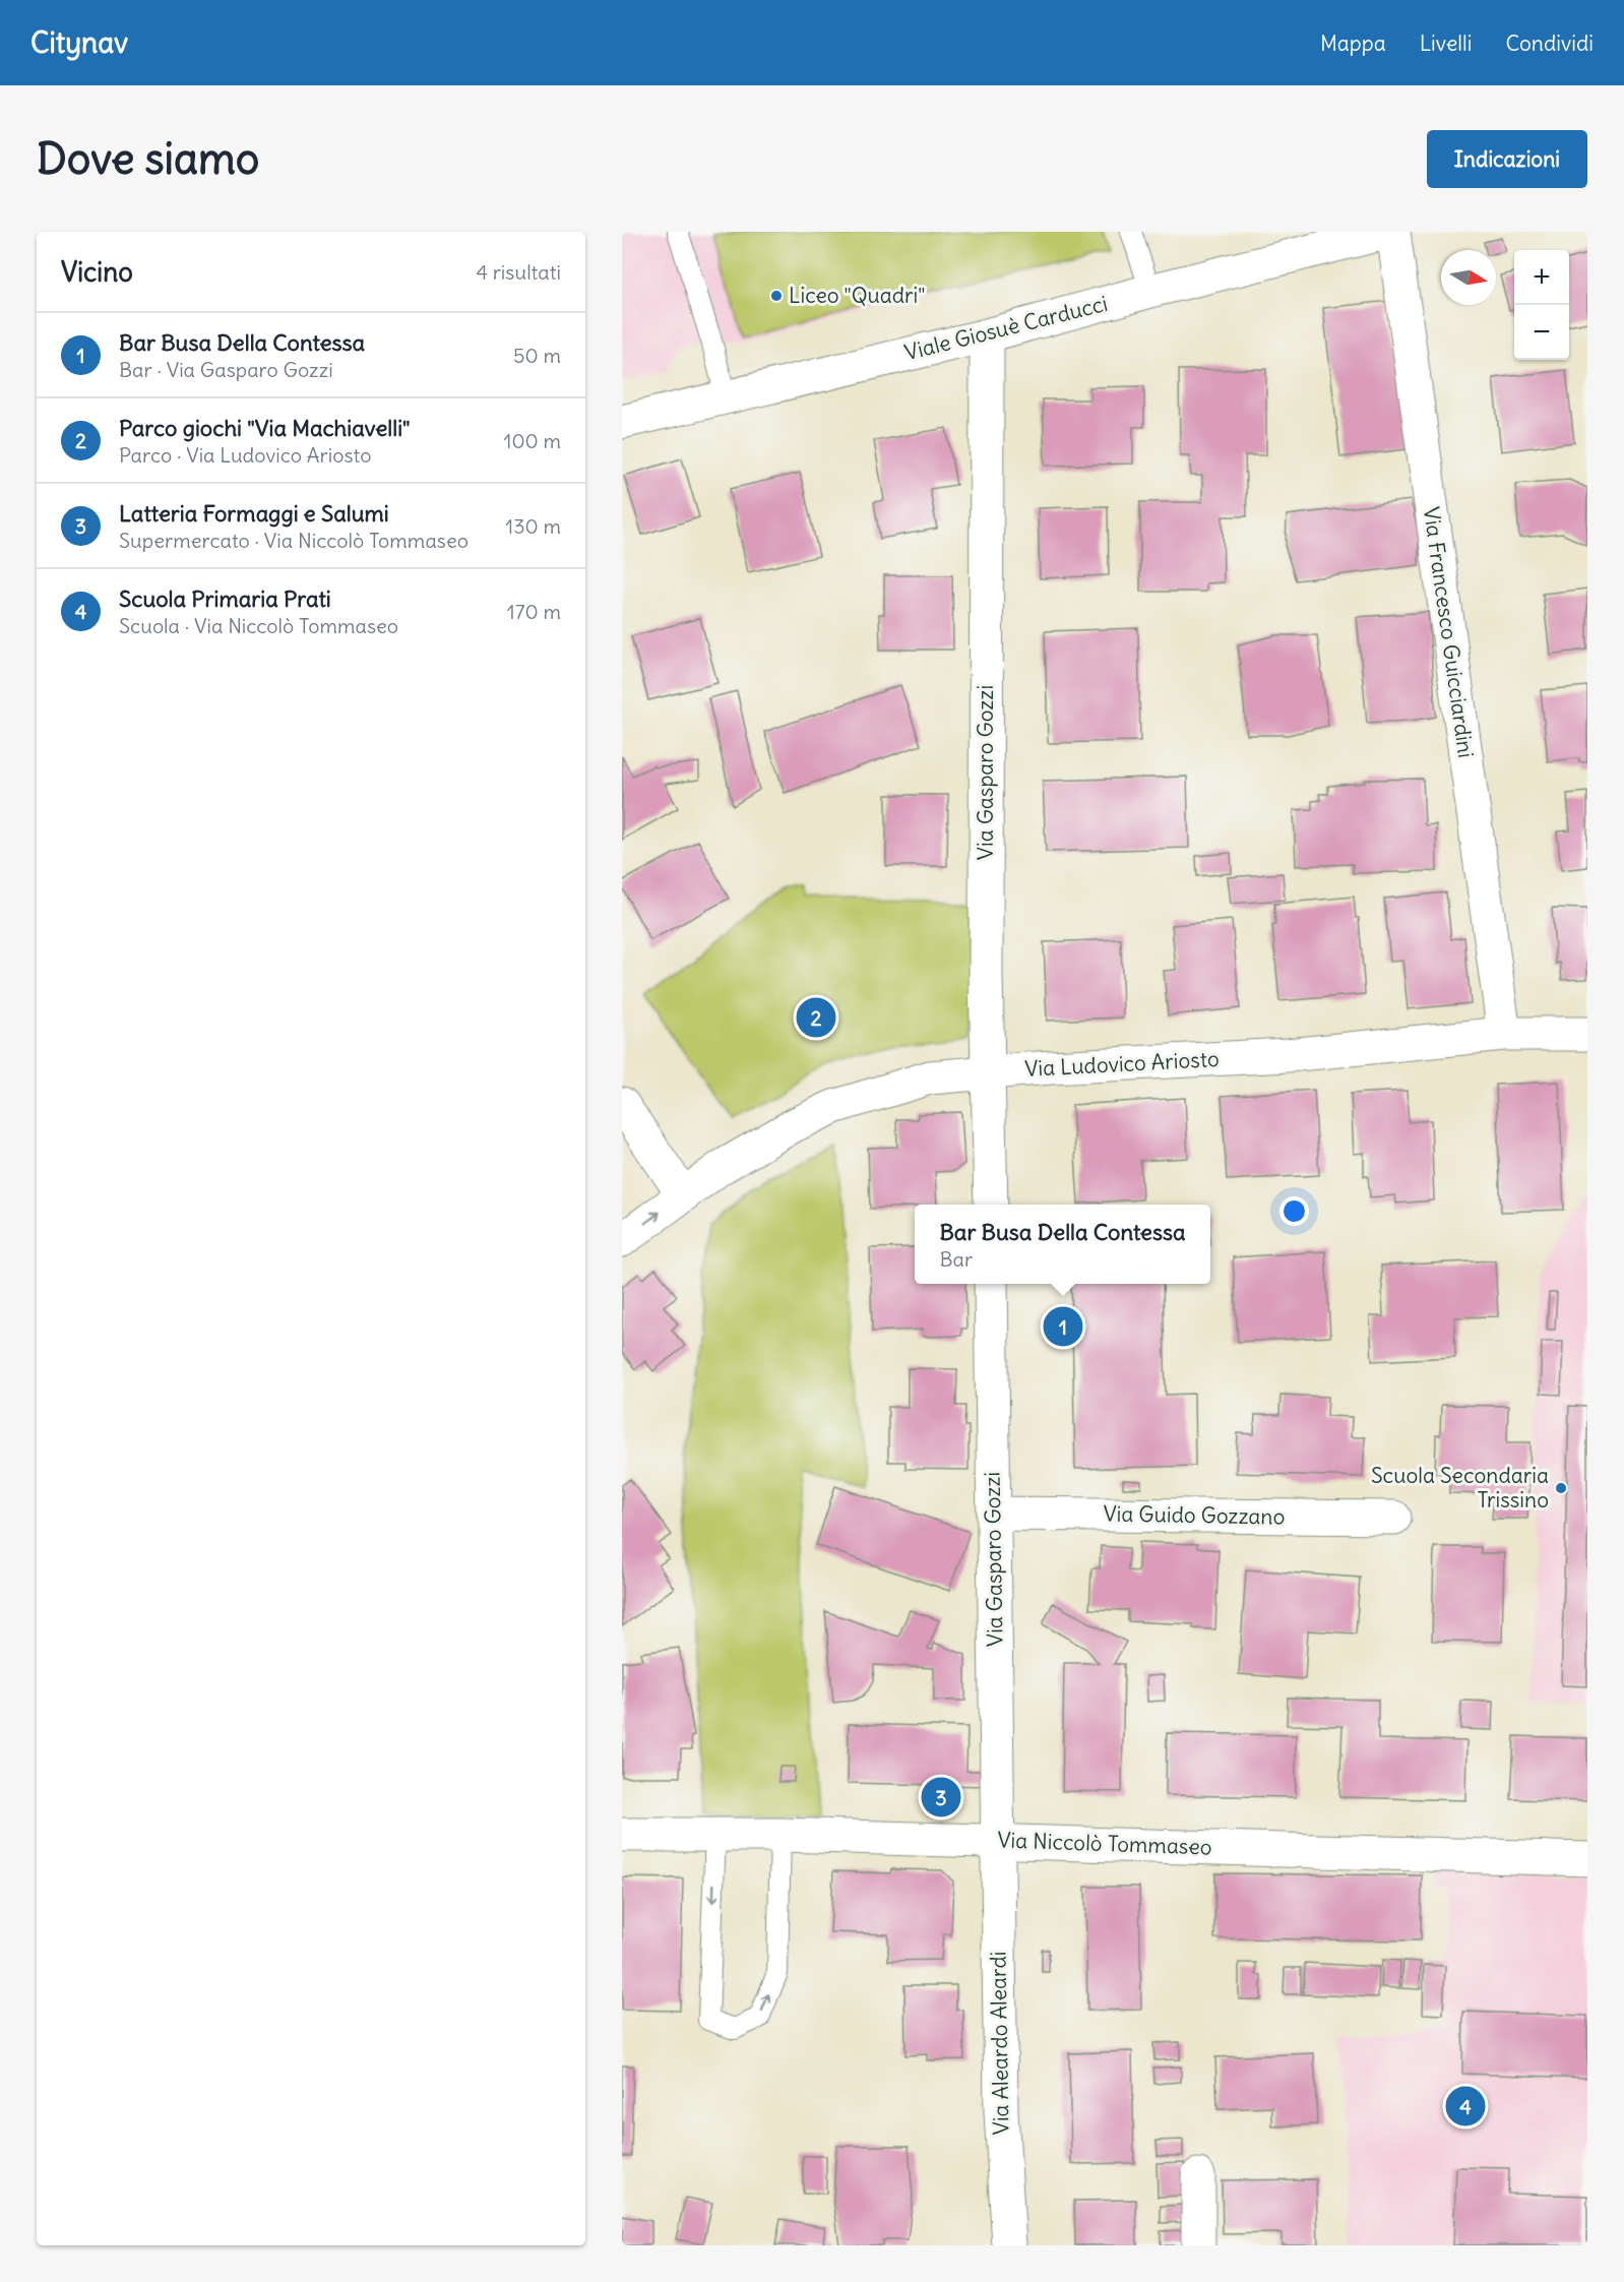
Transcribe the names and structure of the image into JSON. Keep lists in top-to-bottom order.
{
  "streets": {
    "street": [
      "Viale Giosuè Carducci",
      "Via Francesco Guicciardini",
      "Via Gasparo Gozzi",
      "Via Ludovico Ariosto",
      "Via Guido Gozzano",
      "Via Niccolò Tommaseo",
      "Via Aleardo Aleardi"
    ]
  },
  "crossings": [
    ["Viale Giosuè Carducci", "Via Francesco Guicciardini"],
    ["Viale Giosuè Carducci", "Via Gasparo Gozzi"],
    ["Via Francesco Guicciardini", "Via Ludovico Ariosto"],
    ["Via Gasparo Gozzi", "Via Ludovico Ariosto"],
    ["Via Gasparo Gozzi", "Via Guido Gozzano"],
    ["Via Gasparo Gozzi", "Via Niccolò Tommaseo"],
    ["Via Gasparo Gozzi", "Via Aleardo Aleardi"],
    ["Via Niccolò Tommaseo", "Via Aleardo Aleardi"]
  ],
  "places": ["Liceo \"Quadri\"", "Scuola Secondaria Trissino"],
  "north": "right",
  "page": {
    "header": "Citynav",
    "nav": ["Mappa", "Livelli", "Condividi"],
    "buttons": "Indicazioni",
    "title": "Dove siamo",
    "heading": ["Vicino", "4 risultati"],
    "map_buttons": ["+", "−"],
    "list": [
      {
        "mark": "1",
        "name": "Bar Busa Della Contessa",
        "note": "Bar · Via Gasparo Gozzi",
        "value": "50 m"
      },
      {
        "mark": "2",
        "name": "Parco giochi \"Via Machiavelli\"",
        "note": "Parco · Via Ludovico Ariosto",
        "value": "100 m"
      },
      {
        "mark": "3",
        "name": "Latteria Formaggi e Salumi",
        "note": "Supermercato · Via Niccolò Tommaseo",
        "value": "130 m"
      },
      {
        "mark": "4",
        "name": "Scuola Primaria Prati",
        "note": "Scuola · Via Niccolò Tommaseo",
        "value": "170 m"
      }
    ],
    "pins": [
      "2",
      "1",
      "3",
      "4"
    ],
    "popup": ["Bar Busa Della Contessa", "Bar"]
  }
}
